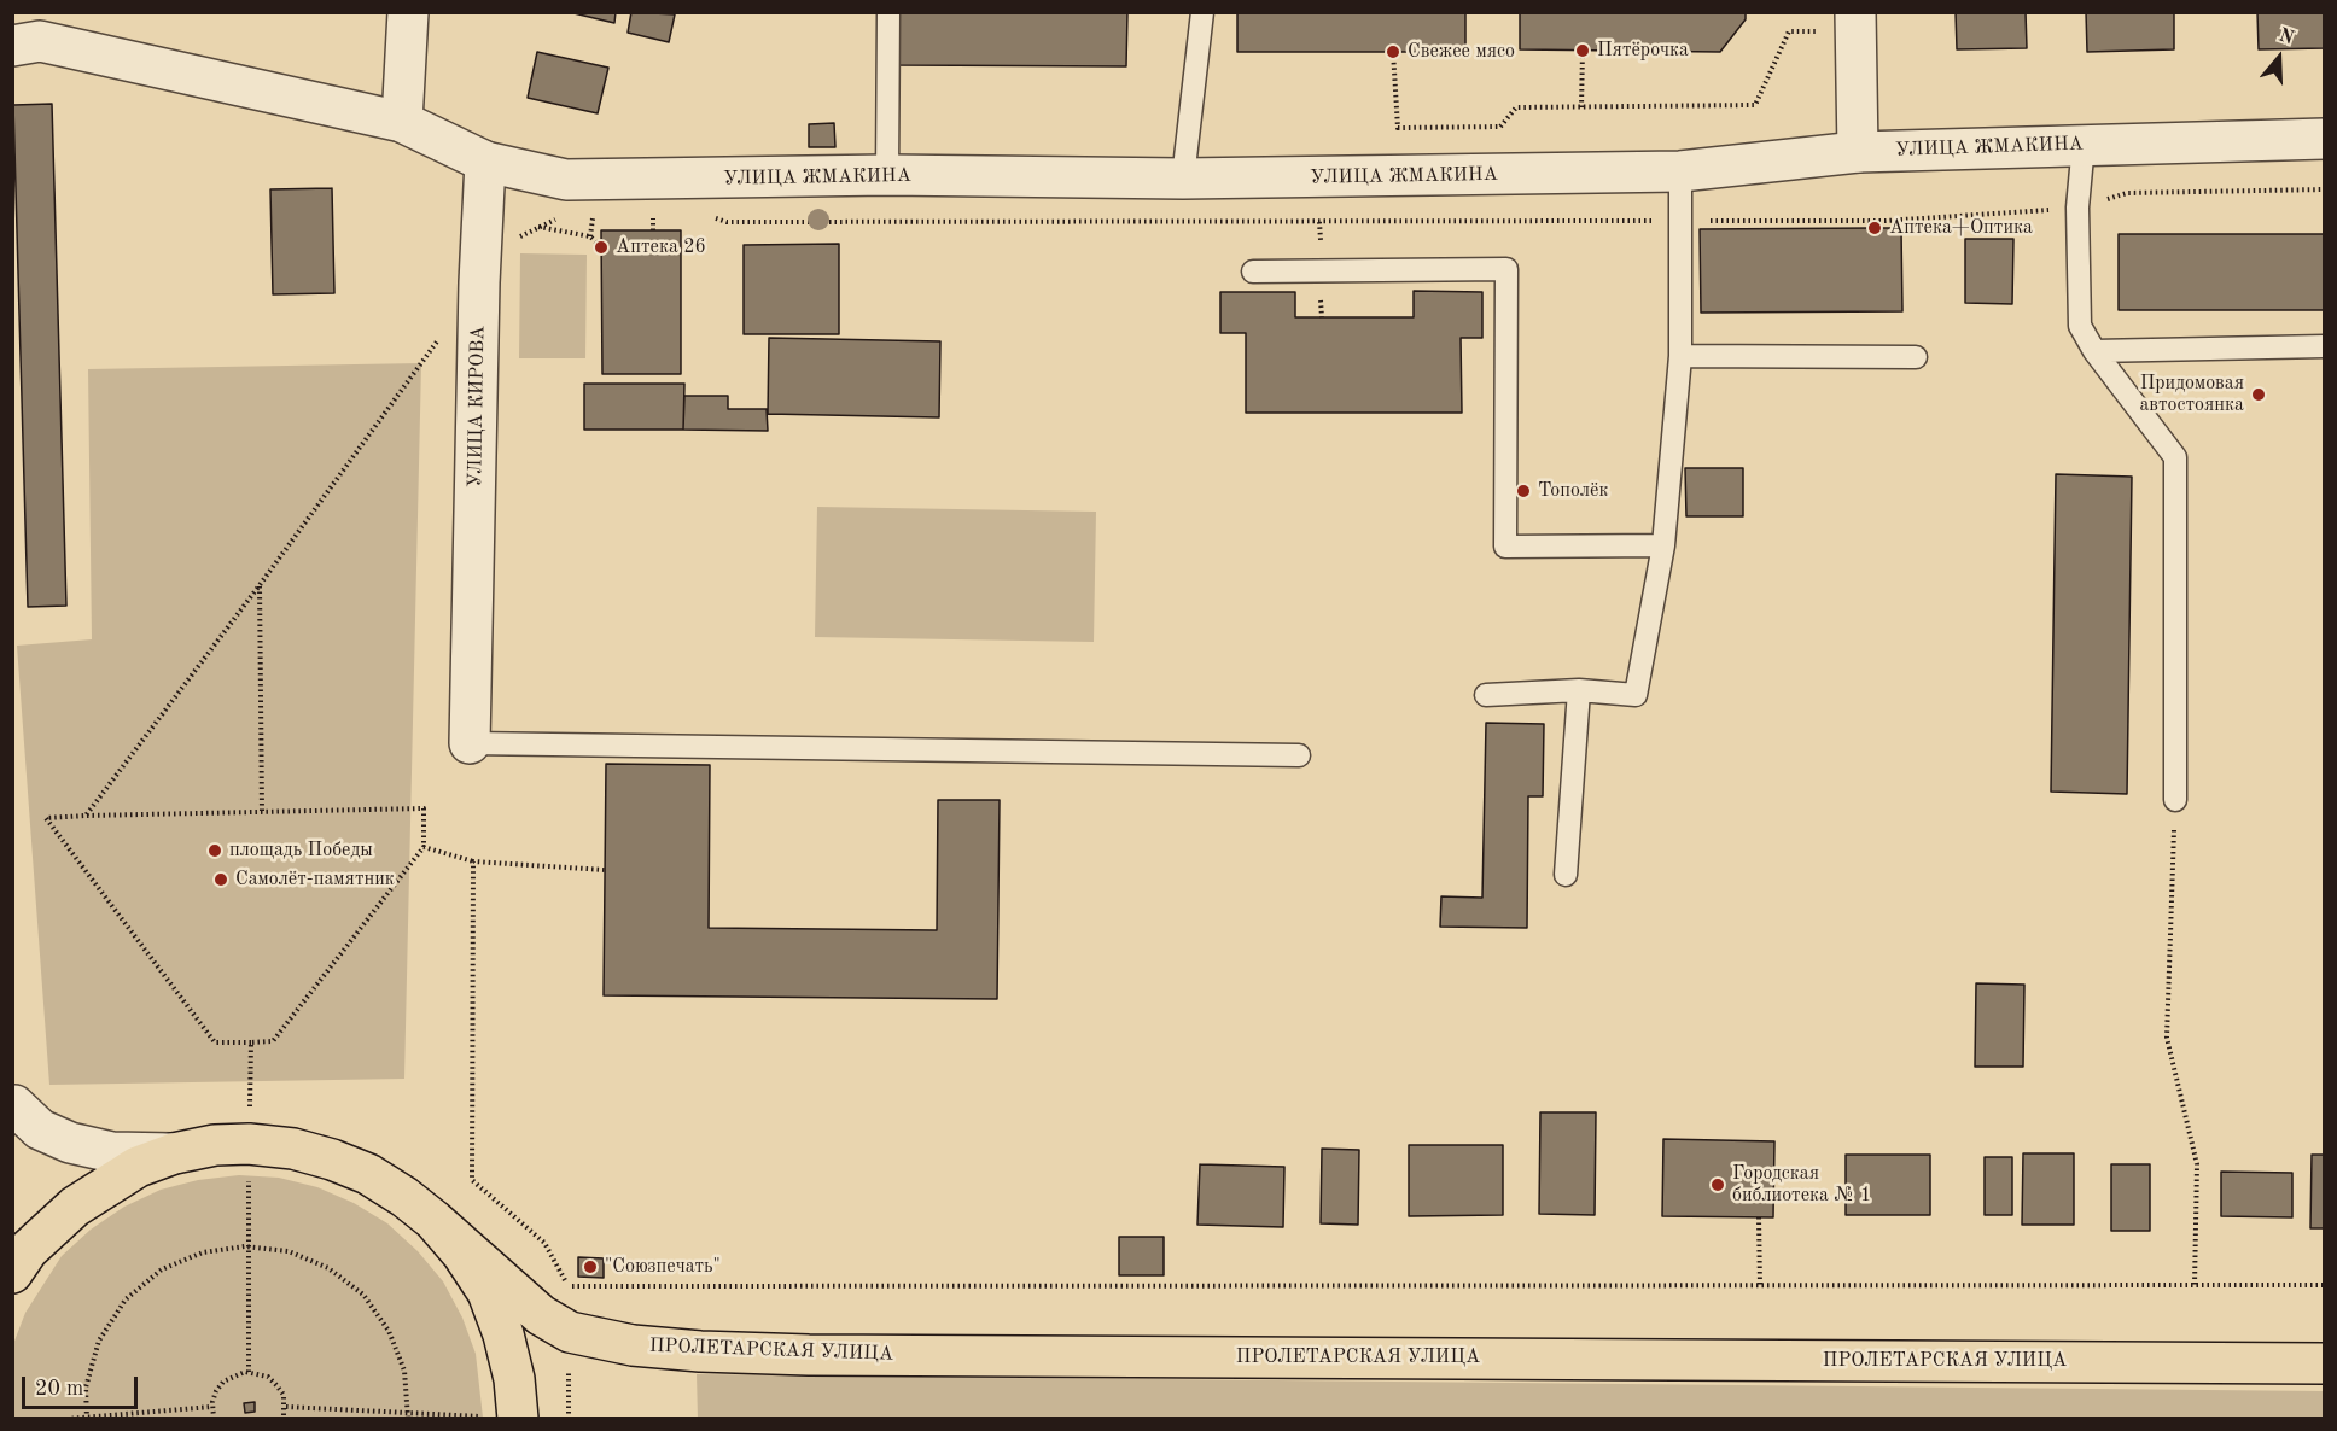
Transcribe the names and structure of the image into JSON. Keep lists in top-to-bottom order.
{
  "streets": {
    "main road": ["ПРОЛЕТАРСКАЯ УЛИЦА"],
    "street": ["УЛИЦА ЖМАКИНА", "УЛИЦА КИРОВА"]
  },
  "crossings": [
    ["УЛИЦА ЖМАКИНА", "УЛИЦА КИРОВА"]
  ],
  "places": [
    "Пятёрочка",
    "Свежее мясо",
    "Аптека+Оптика",
    "Аптека 26",
    "Придомовая автостоянка",
    "Тополёк",
    "площадь Победы",
    "Самолёт-памятник",
    "Городская библиотека № 1",
    "\"Союзпечать\""
  ],
  "scale_bar": "20 m",
  "north": "top"
}
